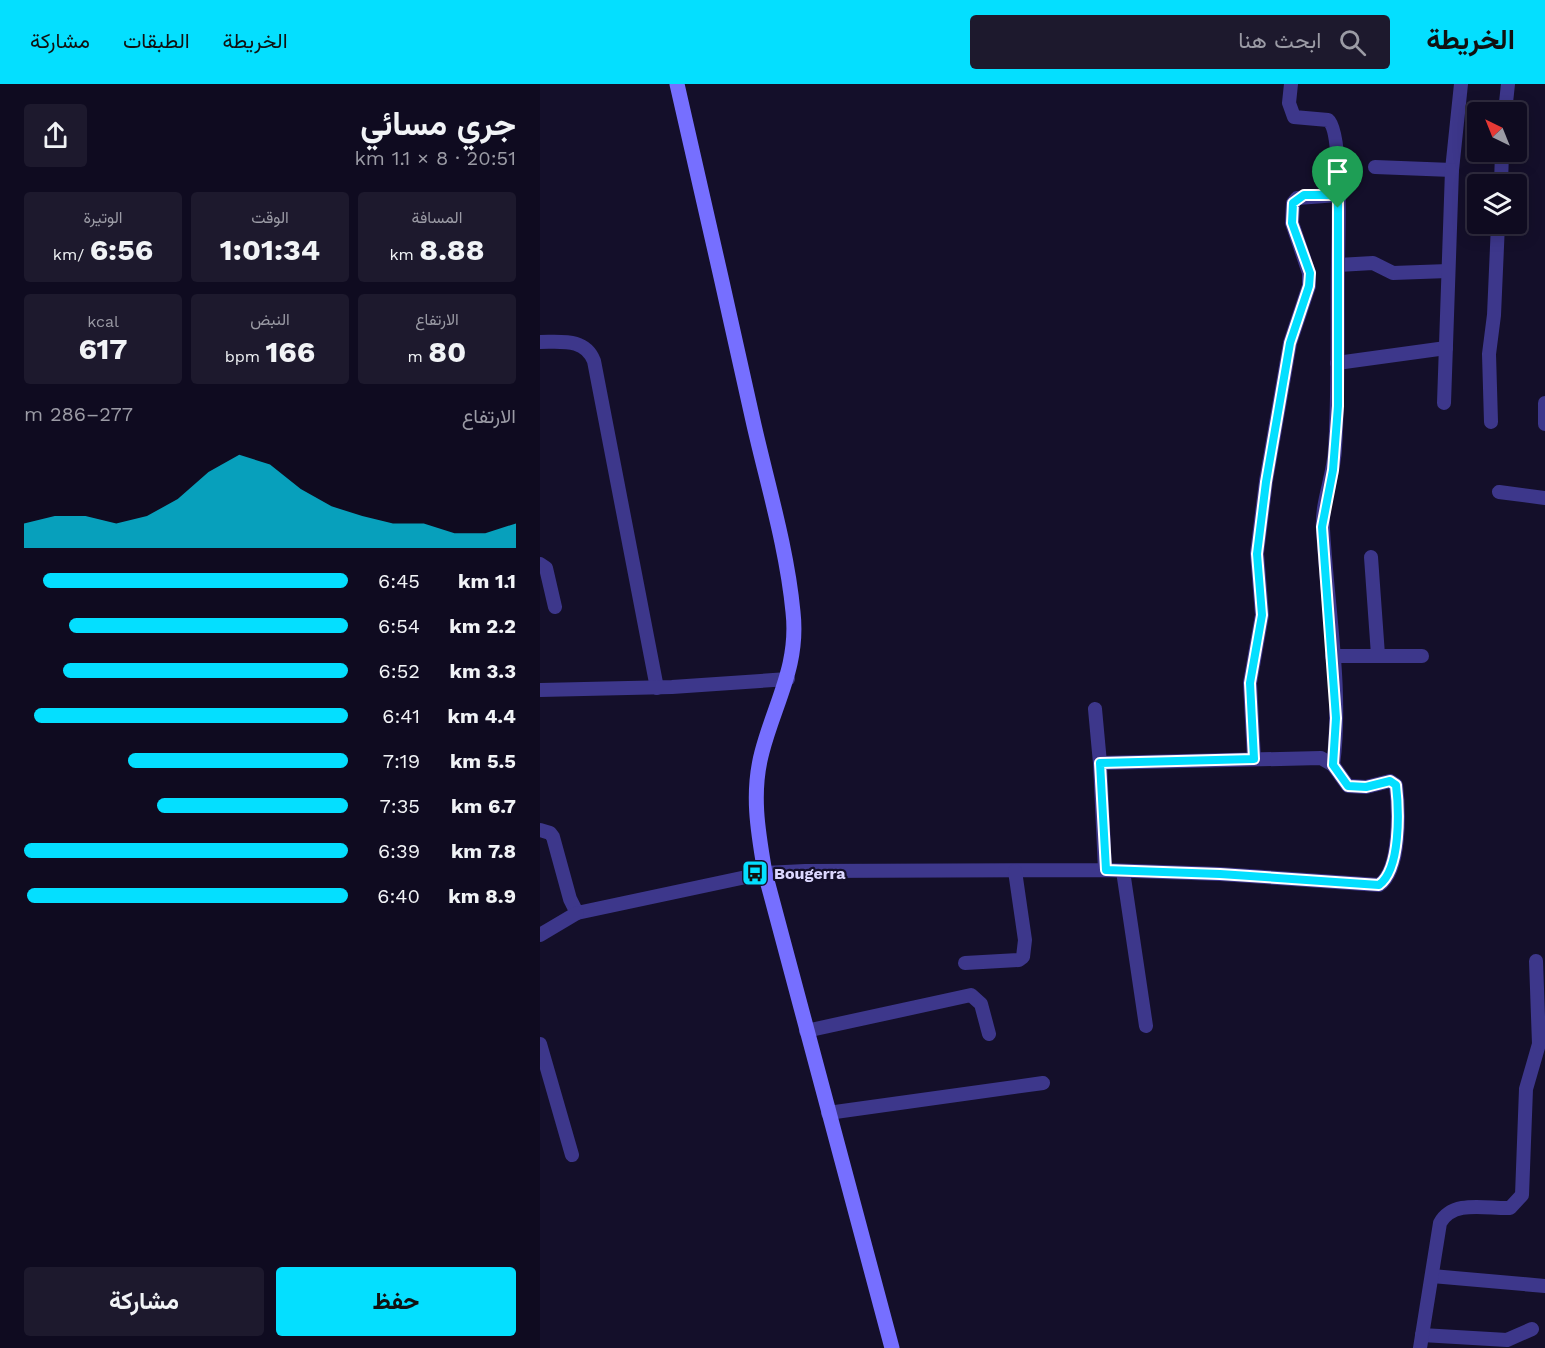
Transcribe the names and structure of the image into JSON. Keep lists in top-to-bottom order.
{
  "places": {
    "bus stop": ["Bougerra"]
  },
  "north": "top left",
  "page": {
    "header": "الخريطة",
    "search": "ابحث هنا",
    "nav": ["الخريطة", "الطبقات", "مشاركة"],
    "heading": ["جري مسائي", "20:51 · 8 × 1.1 km"],
    "stats": [
      ["المسافة", "8.88 km"],
      ["الوقت", "1:01:34"],
      ["الوتيرة", "6:56 /km"],
      ["الارتفاع", "80 m"],
      ["النبض", "166 bpm"],
      ["kcal", "617"]
    ],
    "chart": ["الارتفاع", "277–286 m"],
    "list": [
      {
        "name": "1.1 km",
        "note": "6:45"
      },
      {
        "name": "2.2 km",
        "note": "6:54"
      },
      {
        "name": "3.3 km",
        "note": "6:52"
      },
      {
        "name": "4.4 km",
        "note": "6:41"
      },
      {
        "name": "5.5 km",
        "note": "7:19"
      },
      {
        "name": "6.7 km",
        "note": "7:35"
      },
      {
        "name": "7.8 km",
        "note": "6:39"
      },
      {
        "name": "8.9 km",
        "note": "6:40"
      }
    ],
    "buttons": ["حفظ", "مشاركة"]
  }
}
